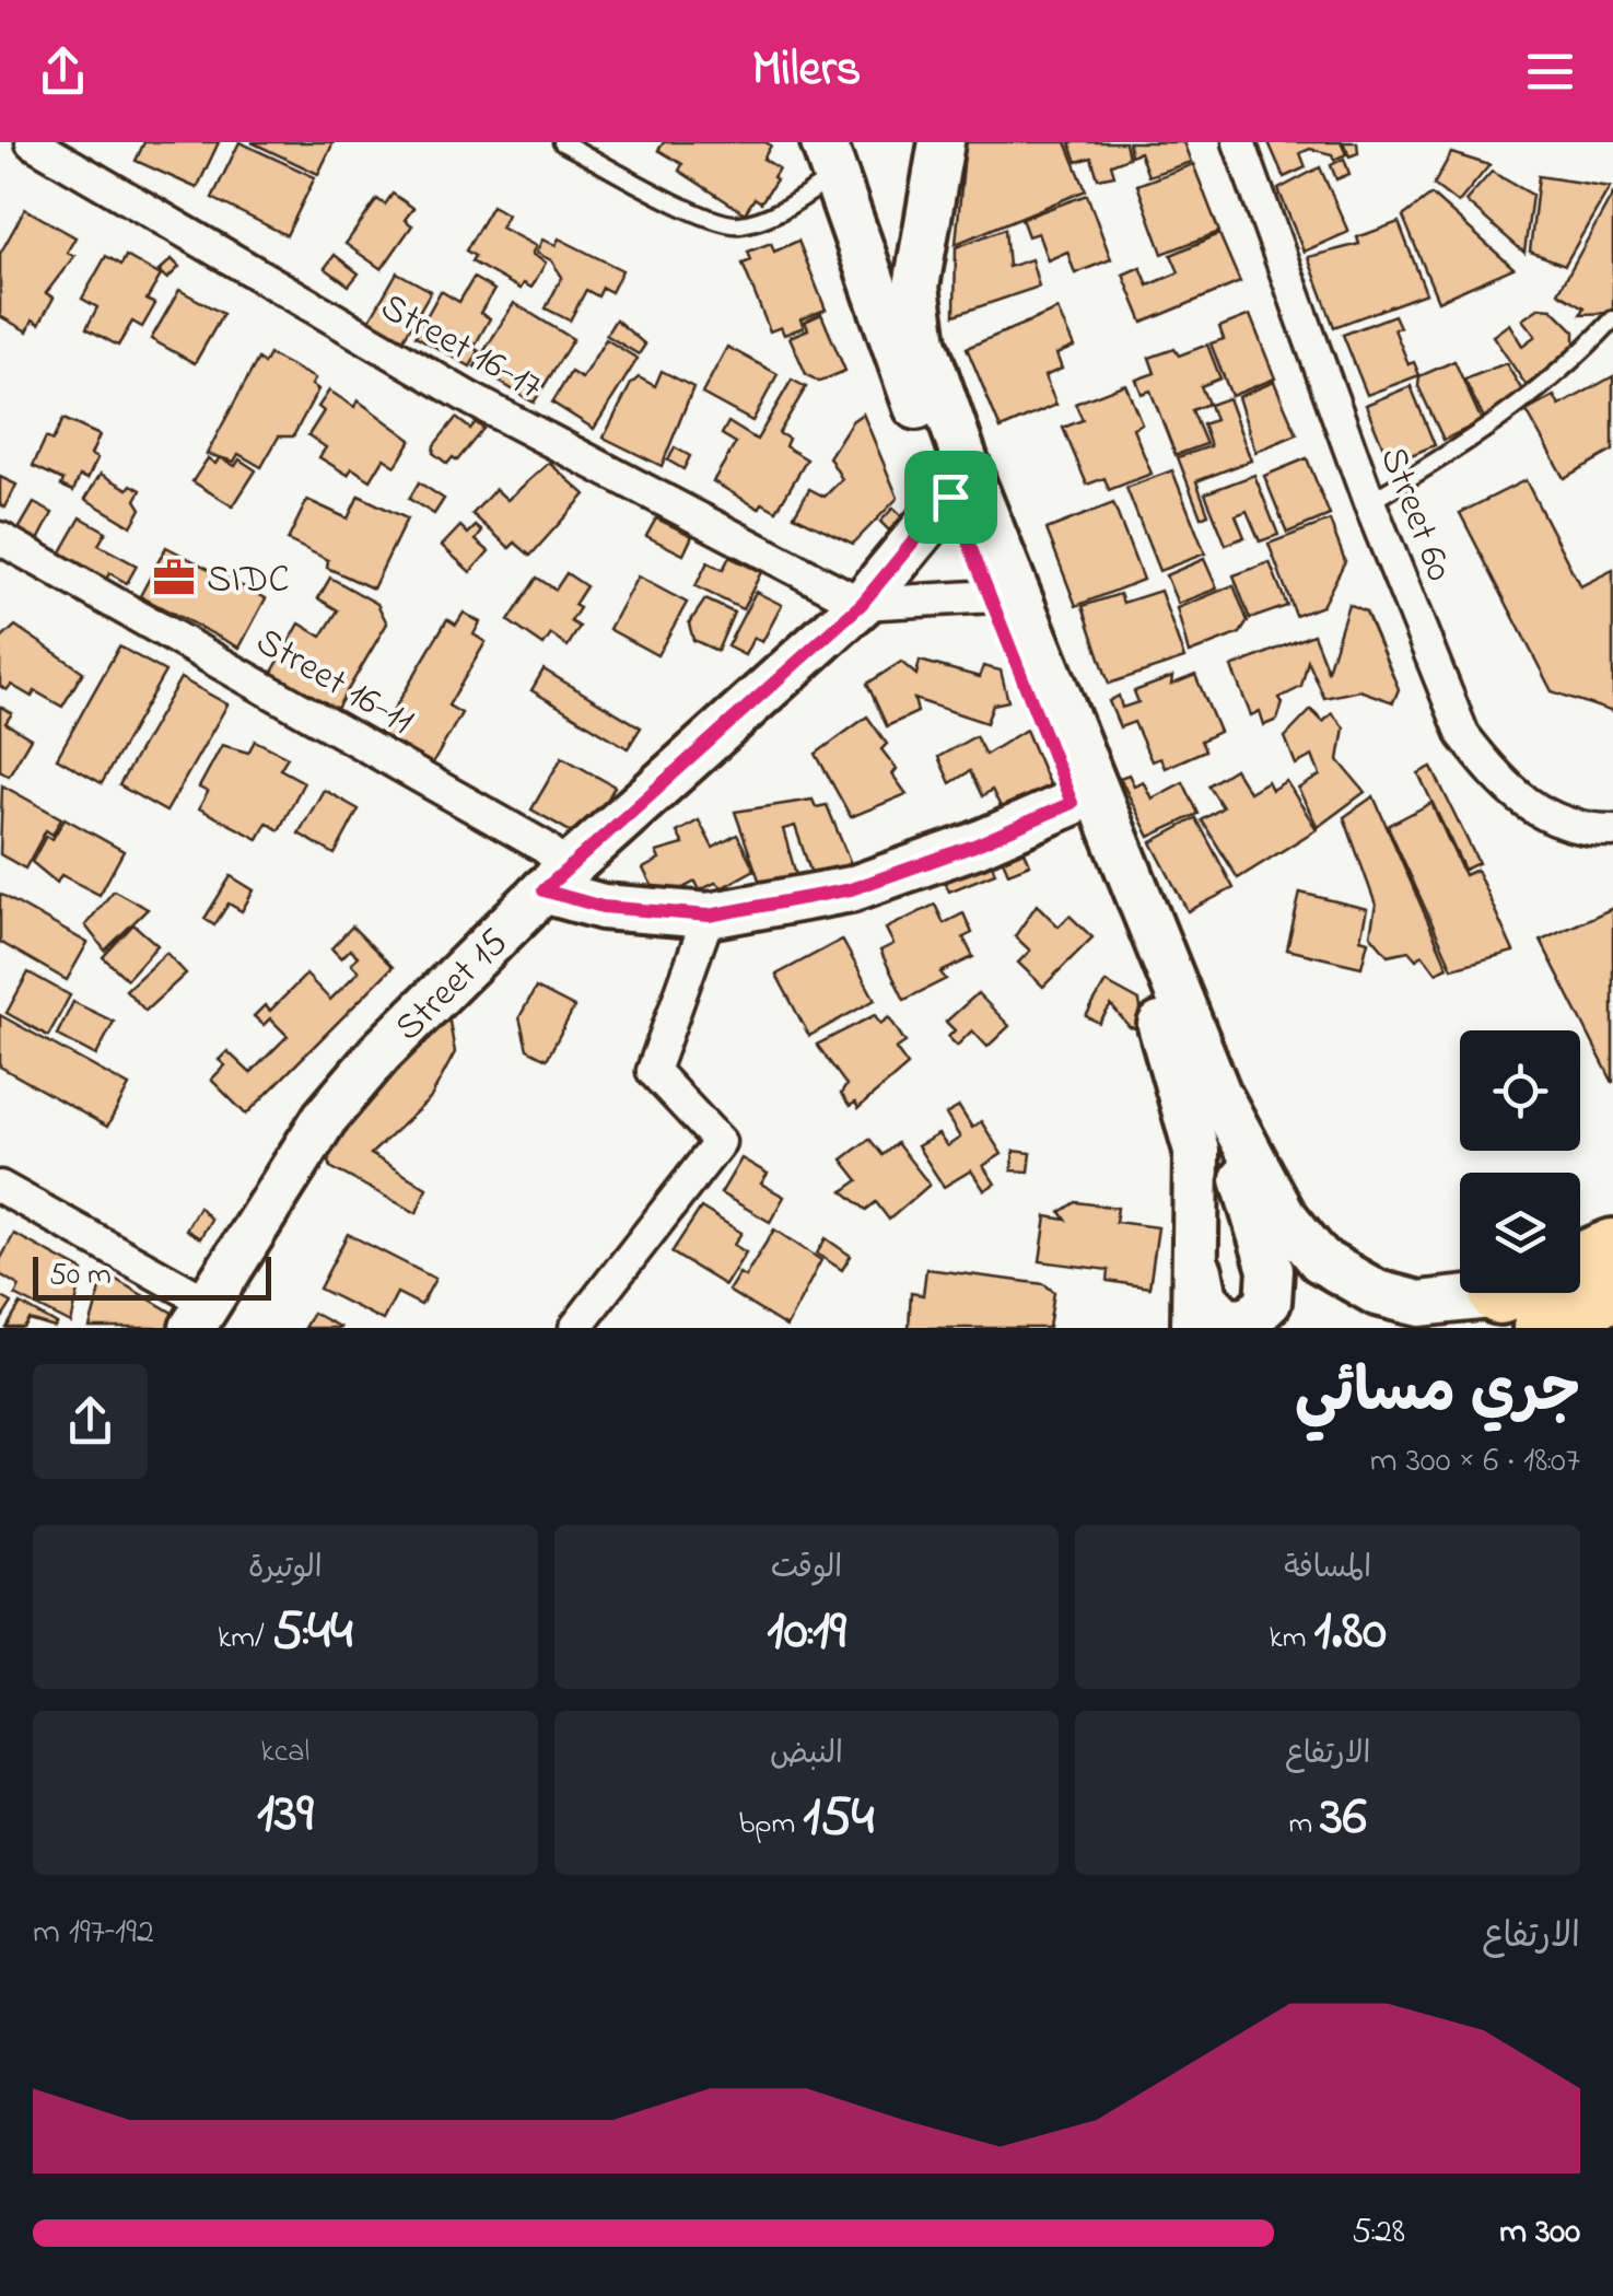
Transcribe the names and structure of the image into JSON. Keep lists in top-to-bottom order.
{
  "streets": {
    "main road": ["Street 15"],
    "street": ["Street 16-17", "Street 60", "Street 16-11"]
  },
  "crossings": [
    ["Street 16-17", "Street 15"],
    ["Street 16-11", "Street 15"]
  ],
  "places": {
    "office": ["SIDC"]
  },
  "scale_bar": "50 m",
  "page": {
    "header": "Milers",
    "scale": "50 m",
    "heading": ["جري مسائي", "18:07 · 6 × 300 m"],
    "stats": [
      ["المسافة", "1.80 km"],
      ["الوقت", "10:19"],
      ["الوتيرة", "5:44 /km"],
      ["الارتفاع", "36 m"],
      ["النبض", "154 bpm"],
      ["kcal", "139"]
    ],
    "chart": ["الارتفاع", "192–197 m"],
    "list": [
      {
        "name": "300 m",
        "note": "5:28"
      }
    ]
  }
}
